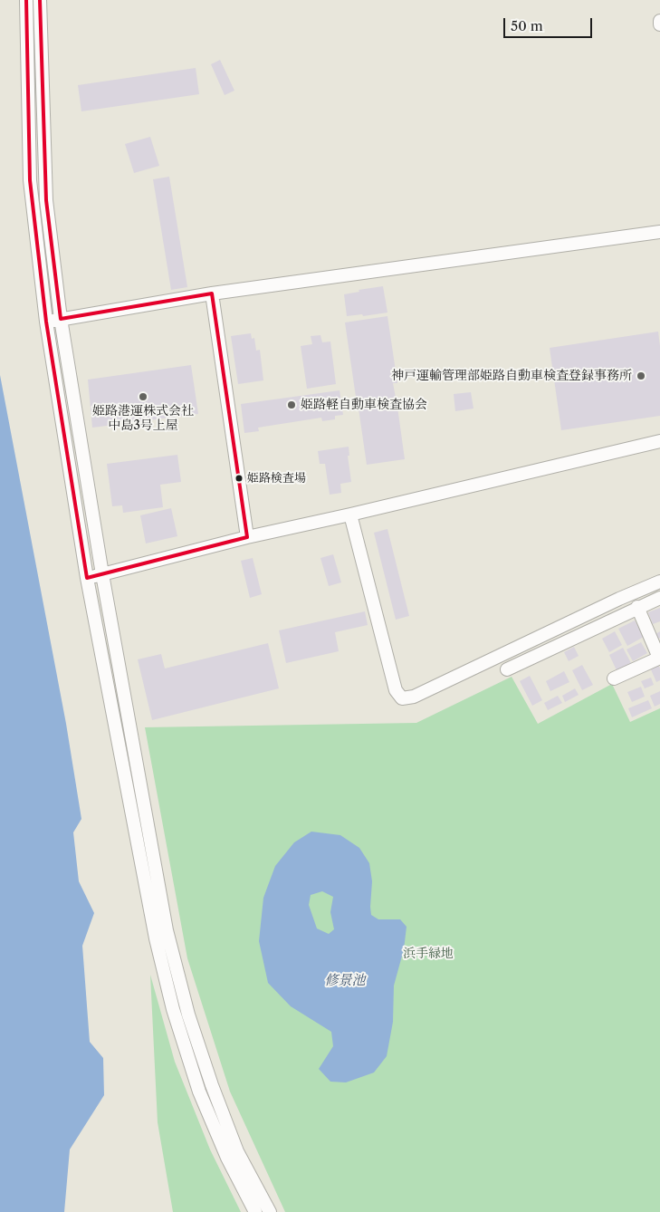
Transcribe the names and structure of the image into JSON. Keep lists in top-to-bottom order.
{
  "water": ["修景池"],
  "parks": ["浜手緑地"],
  "places": [
    "神戸運輸管理部姫路自動車検査登録事務所",
    "姫路港運株式会社 中島3号上屋",
    "姫路軽自動車検査協会",
    "姫路検査場"
  ],
  "scale_bar": "50 m"
}
